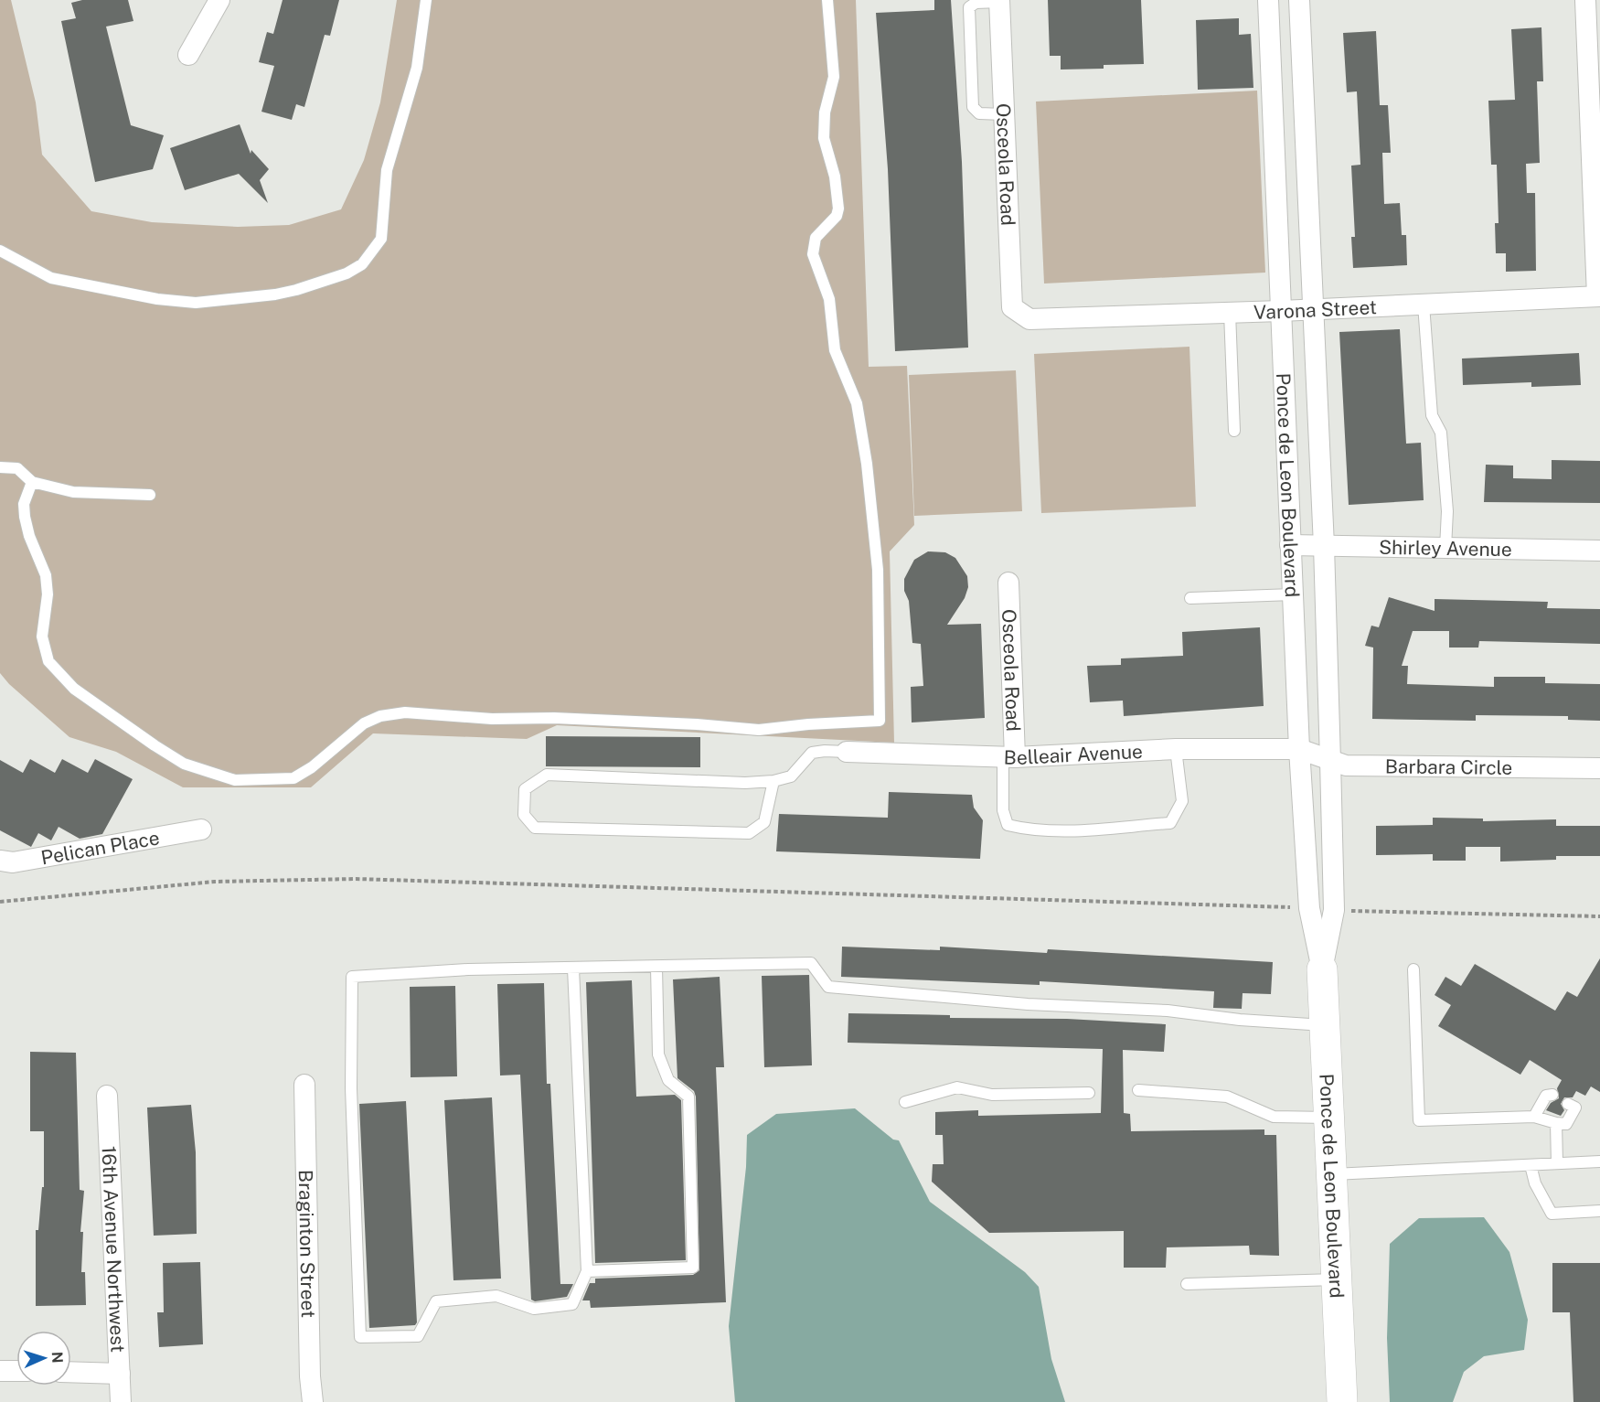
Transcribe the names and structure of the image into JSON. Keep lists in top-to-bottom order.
{
  "streets": {
    "street": [
      "Osceola Road",
      "Varona Street",
      "Ponce de Leon Boulevard",
      "Shirley Avenue",
      "Belleair Avenue",
      "Barbara Circle",
      "Pelican Place",
      "Braginton Street",
      "16th Avenue Northwest"
    ]
  },
  "crossings": [
    ["Osceola Road", "Varona Street"],
    ["Osceola Road", "Belleair Avenue"],
    ["Varona Street", "Ponce de Leon Boulevard"],
    ["Ponce de Leon Boulevard", "Shirley Avenue"],
    ["Ponce de Leon Boulevard", "Belleair Avenue"],
    ["Ponce de Leon Boulevard", "Barbara Circle"],
    ["Belleair Avenue", "Barbara Circle"]
  ],
  "north": "right"
}
